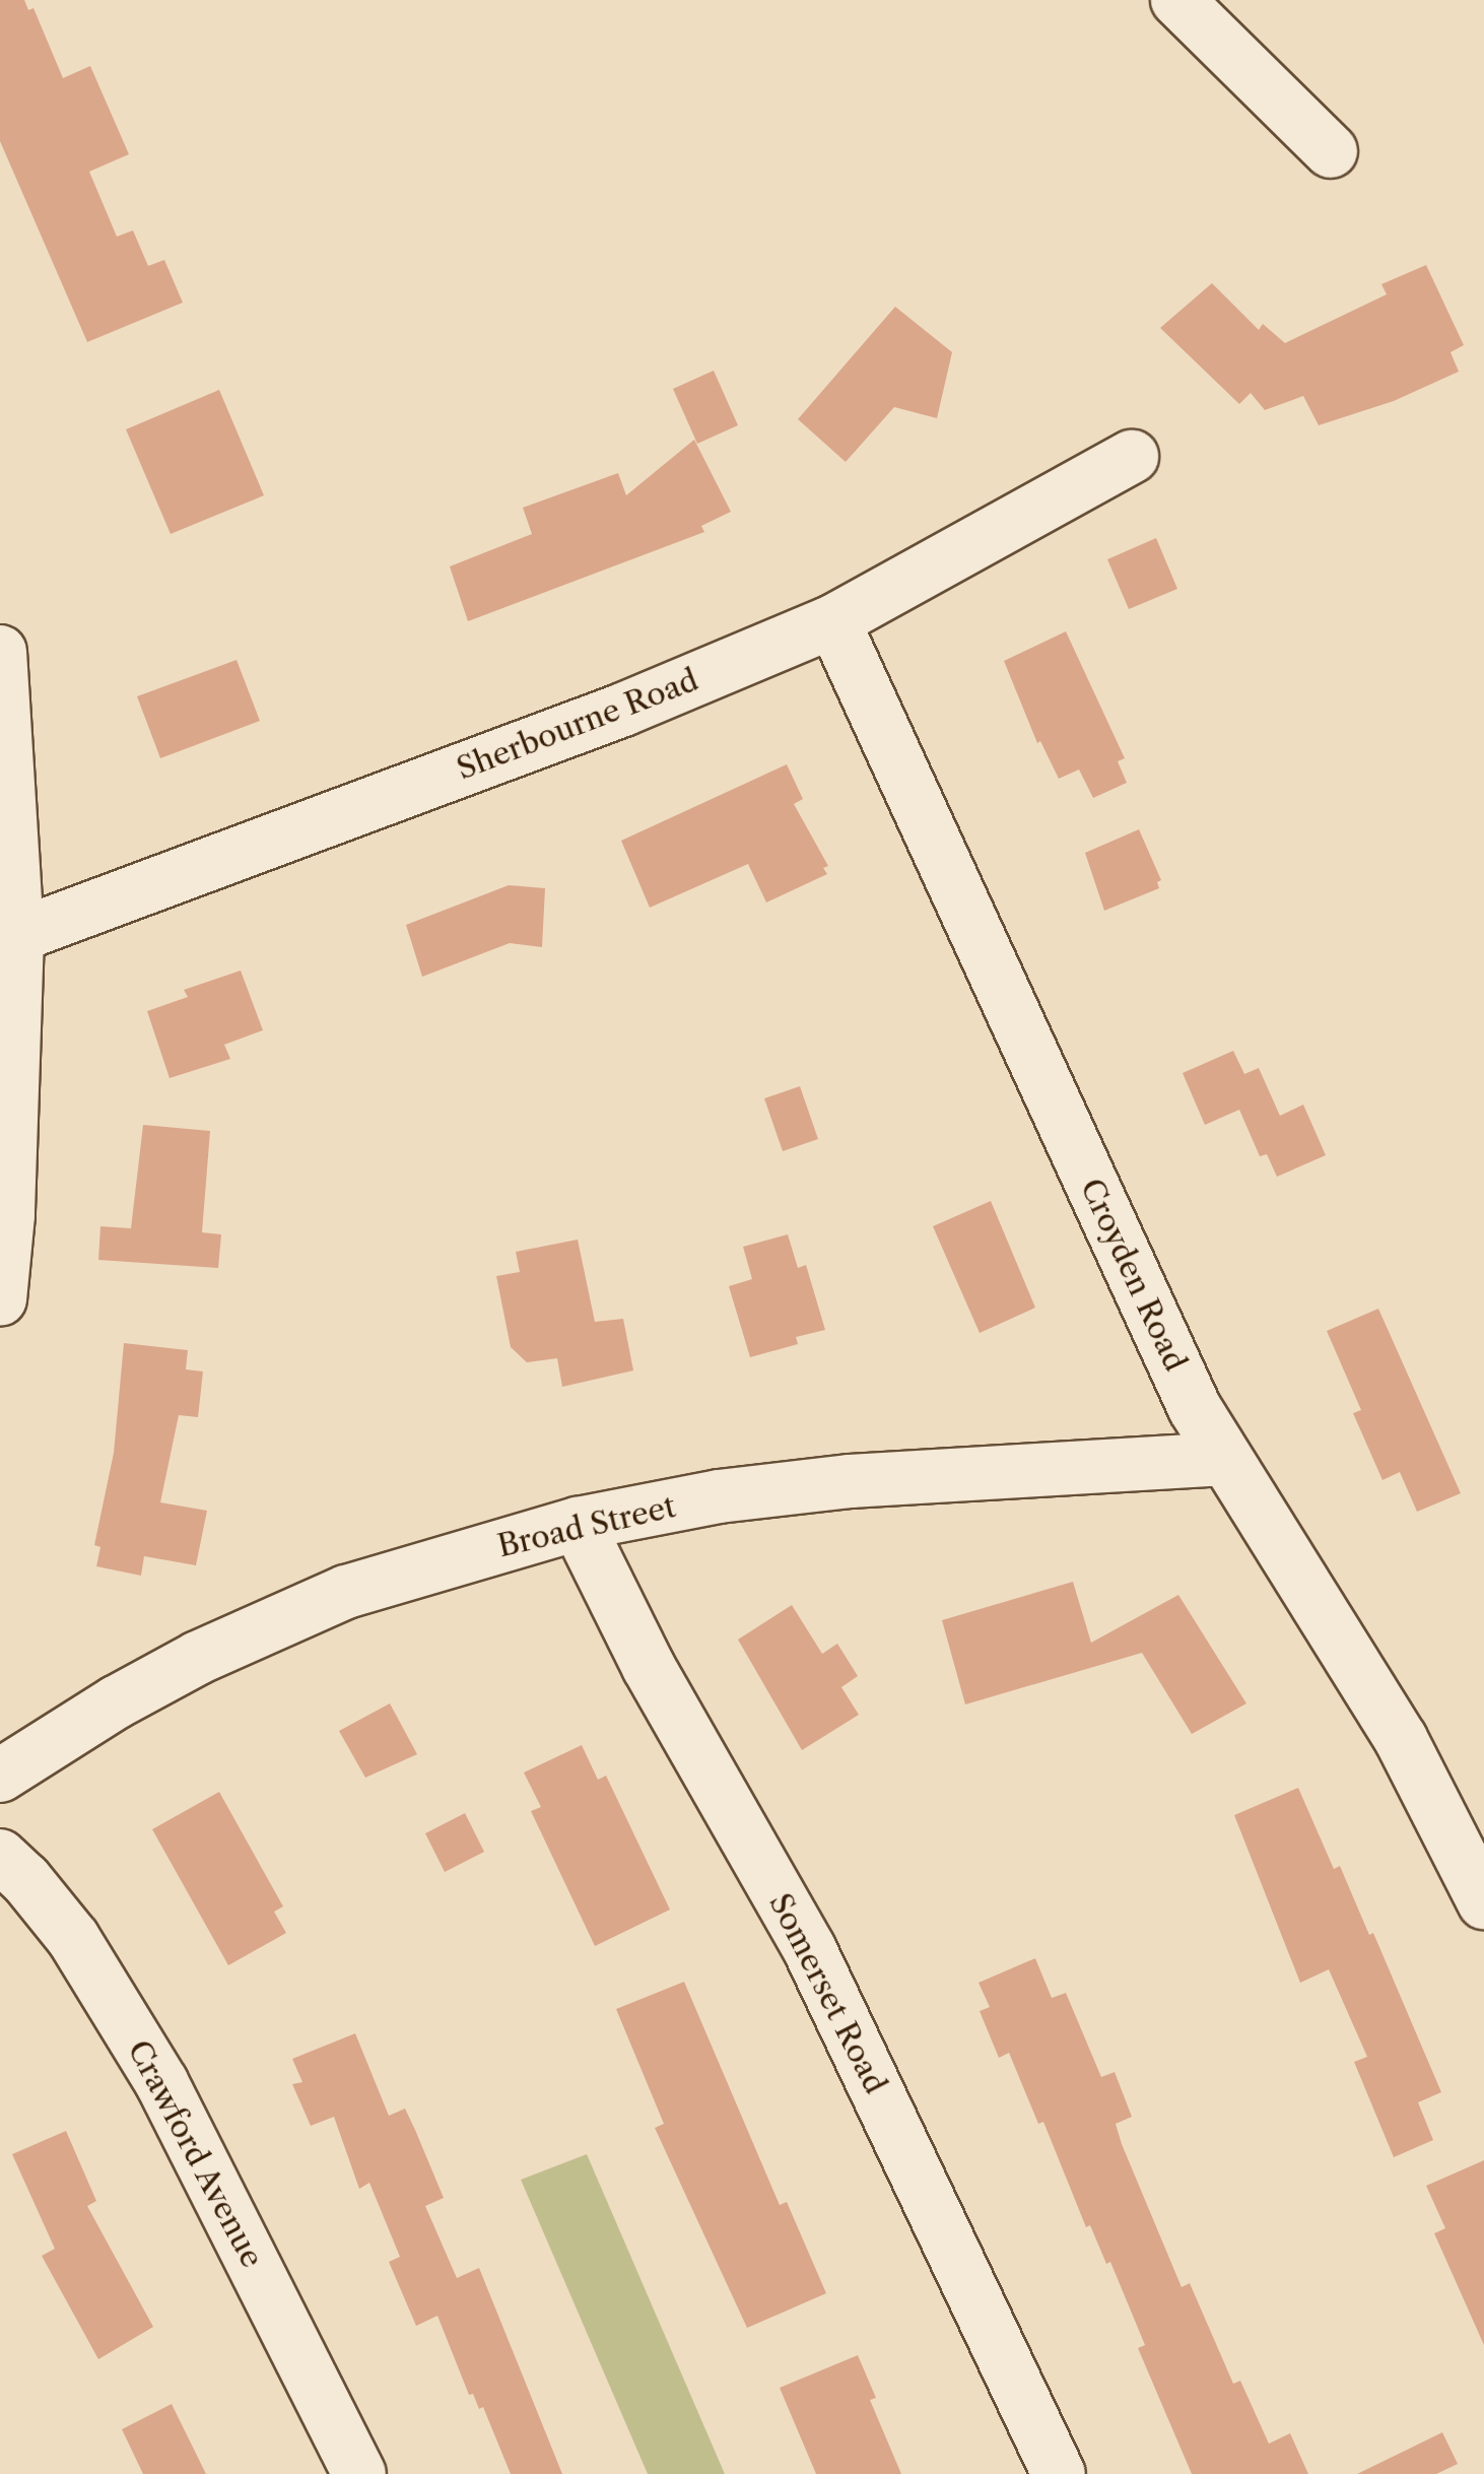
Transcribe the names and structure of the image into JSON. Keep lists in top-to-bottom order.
{
  "streets": {
    "street": [
      "Sherbourne Road",
      "Croyden Road",
      "Broad Street",
      "Somerset Road",
      "Crawford Avenue"
    ]
  },
  "crossings": [
    ["Sherbourne Road", "Croyden Road"],
    ["Croyden Road", "Broad Street"],
    ["Broad Street", "Somerset Road"]
  ]
}
